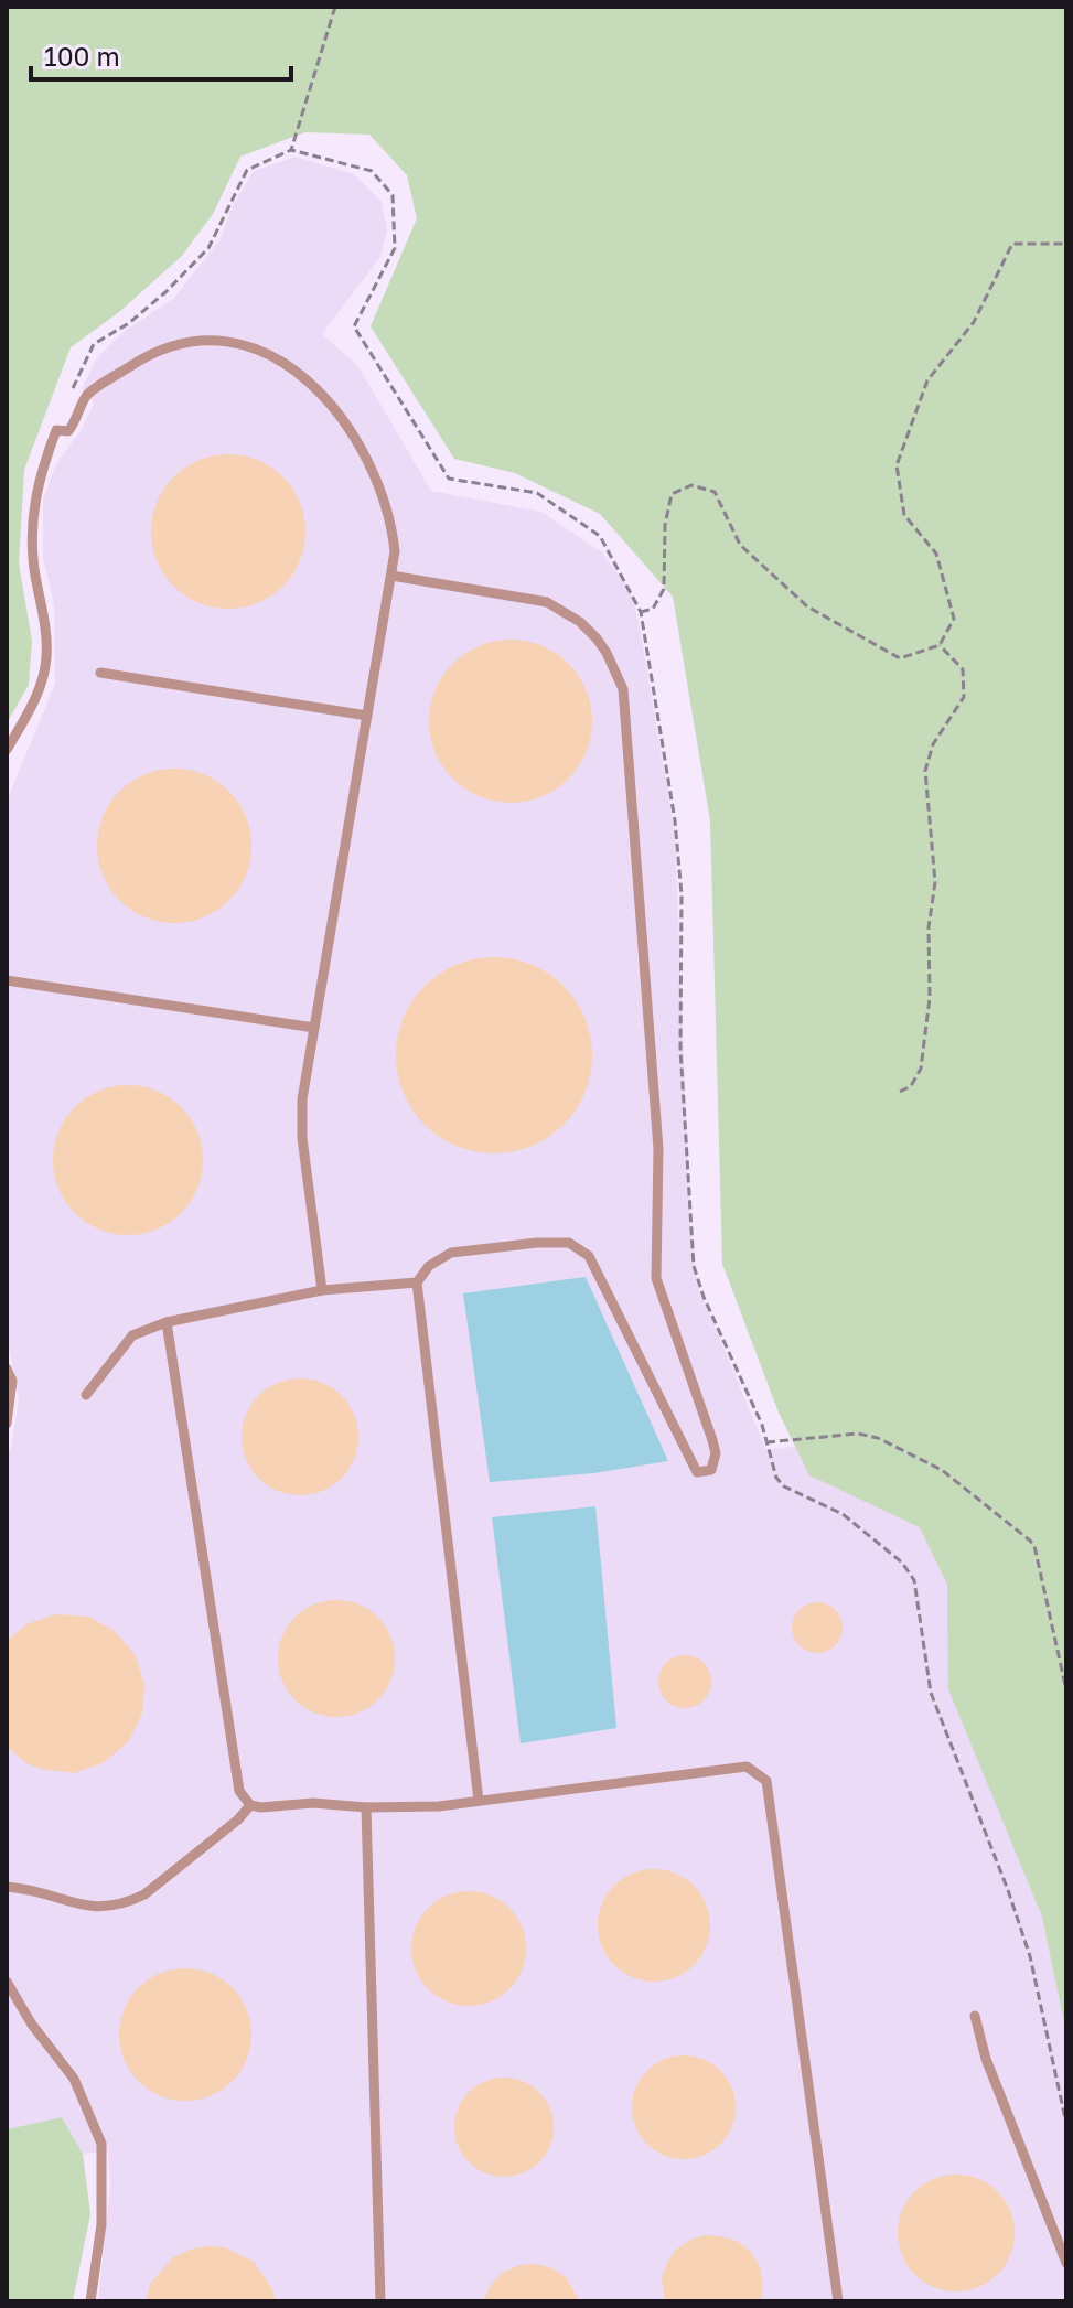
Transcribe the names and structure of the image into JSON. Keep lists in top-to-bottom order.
{
  "scale_bar": "100 m"
}
